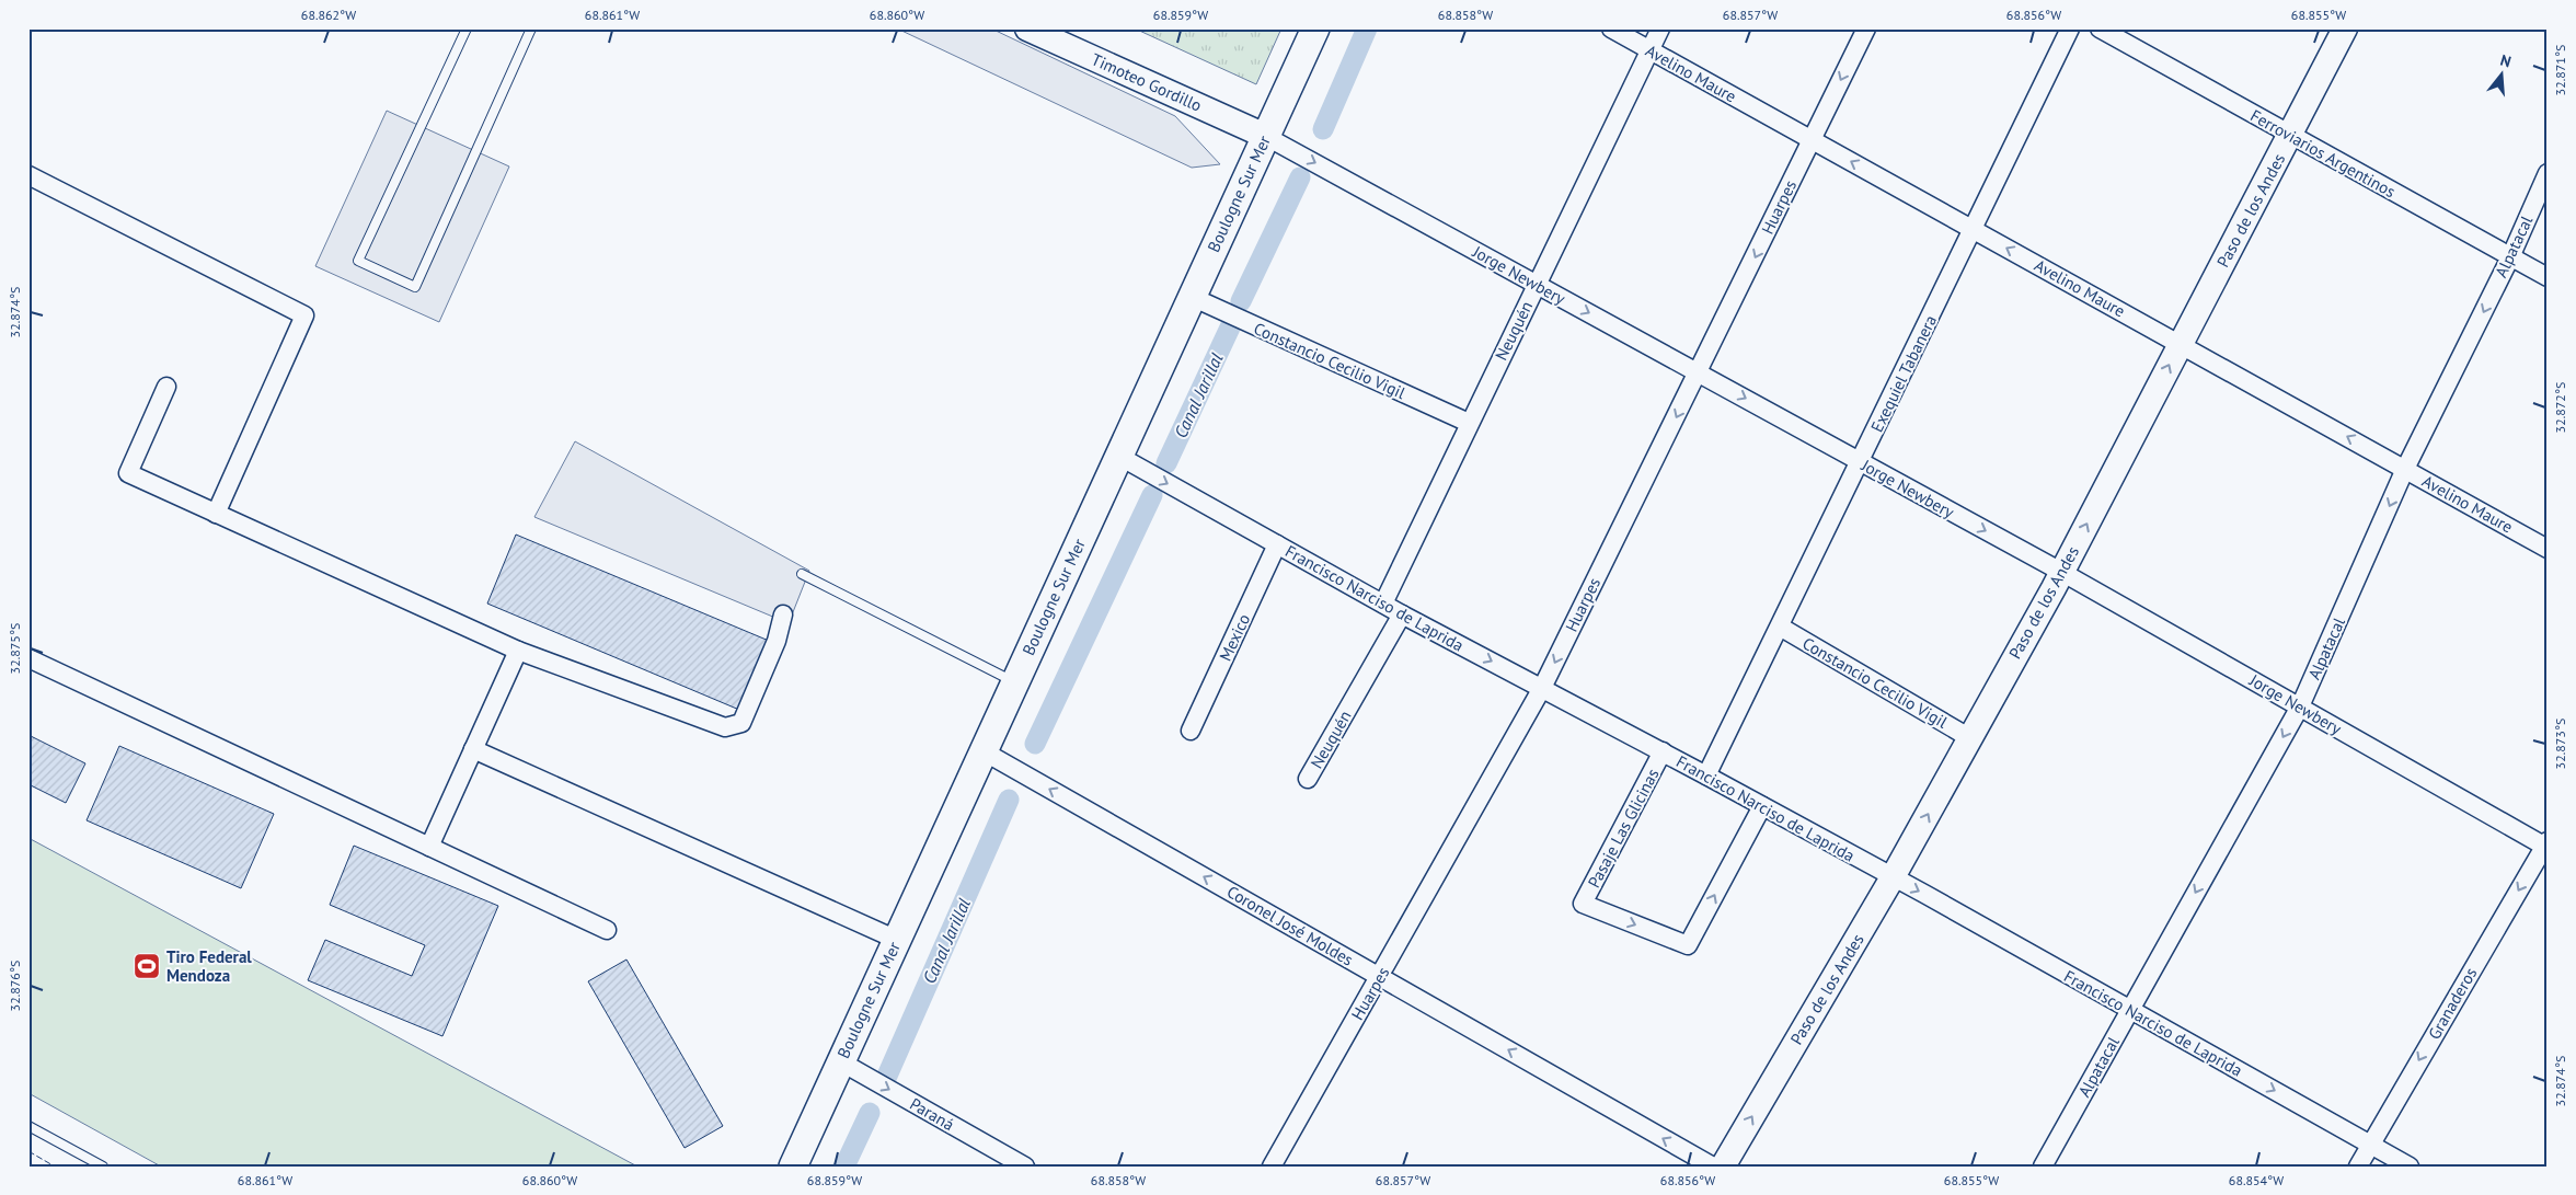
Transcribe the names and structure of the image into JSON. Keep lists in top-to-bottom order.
{
  "streets": {
    "main road": ["Boulogne Sur Mer"],
    "street": [
      "Avelino Maure",
      "Timoteo Gordillo",
      "Ferroviarios Argentinos",
      "Huarpes",
      "Paso de los Andes",
      "Alpatacal",
      "Jorge Newbery",
      "Neuquén",
      "Constancio Cecilio Vigil",
      "Exequiel Tabanera",
      "Francisco Narciso de Laprida",
      "Mexico",
      "Pasaje Las Glicinas",
      "Coronel José Moldes",
      "Granaderos",
      "Paraná"
    ]
  },
  "crossings": [
    ["Avelino Maure", "Huarpes"],
    ["Avelino Maure", "Paso de los Andes"],
    ["Avelino Maure", "Alpatacal"],
    ["Avelino Maure", "Neuquén"],
    ["Avelino Maure", "Exequiel Tabanera"],
    ["Timoteo Gordillo", "Boulogne Sur Mer"],
    ["Timoteo Gordillo", "Jorge Newbery"],
    ["Ferroviarios Argentinos", "Paso de los Andes"],
    ["Ferroviarios Argentinos", "Alpatacal"],
    ["Boulogne Sur Mer", "Jorge Newbery"],
    ["Boulogne Sur Mer", "Constancio Cecilio Vigil"],
    ["Boulogne Sur Mer", "Francisco Narciso de Laprida"],
    ["Boulogne Sur Mer", "Coronel José Moldes"],
    ["Boulogne Sur Mer", "Paraná"],
    ["Huarpes", "Jorge Newbery"],
    ["Huarpes", "Francisco Narciso de Laprida"],
    ["Huarpes", "Coronel José Moldes"],
    ["Paso de los Andes", "Jorge Newbery"],
    ["Paso de los Andes", "Constancio Cecilio Vigil"],
    ["Paso de los Andes", "Francisco Narciso de Laprida"],
    ["Alpatacal", "Jorge Newbery"],
    ["Alpatacal", "Francisco Narciso de Laprida"],
    ["Jorge Newbery", "Neuquén"],
    ["Jorge Newbery", "Exequiel Tabanera"],
    ["Jorge Newbery", "Granaderos"],
    ["Neuquén", "Constancio Cecilio Vigil"],
    ["Neuquén", "Francisco Narciso de Laprida"],
    ["Constancio Cecilio Vigil", "Exequiel Tabanera"],
    ["Exequiel Tabanera", "Francisco Narciso de Laprida"],
    ["Francisco Narciso de Laprida", "Mexico"],
    ["Francisco Narciso de Laprida", "Pasaje Las Glicinas"],
    ["Francisco Narciso de Laprida", "Granaderos"]
  ],
  "one_way": [
    "Avelino Maure",
    "Huarpes",
    "Paso de los Andes",
    "Alpatacal",
    "Jorge Newbery",
    "Francisco Narciso de Laprida",
    "Coronel José Moldes",
    "Granaderos",
    "Paraná"
  ],
  "water": ["Canal Jarillal"],
  "places": {
    "sports": ["Tiro Federal Mendoza"]
  },
  "north": "top",
  "coordinates": [
    "68.862°W",
    "68.861°W",
    "68.860°W",
    "68.859°W",
    "68.858°W",
    "68.857°W",
    "68.856°W",
    "68.855°W",
    "32.871°S",
    "32.874°S",
    "32.872°S",
    "32.875°S",
    "32.873°S",
    "32.876°S",
    "68.854°W"
  ]
}
